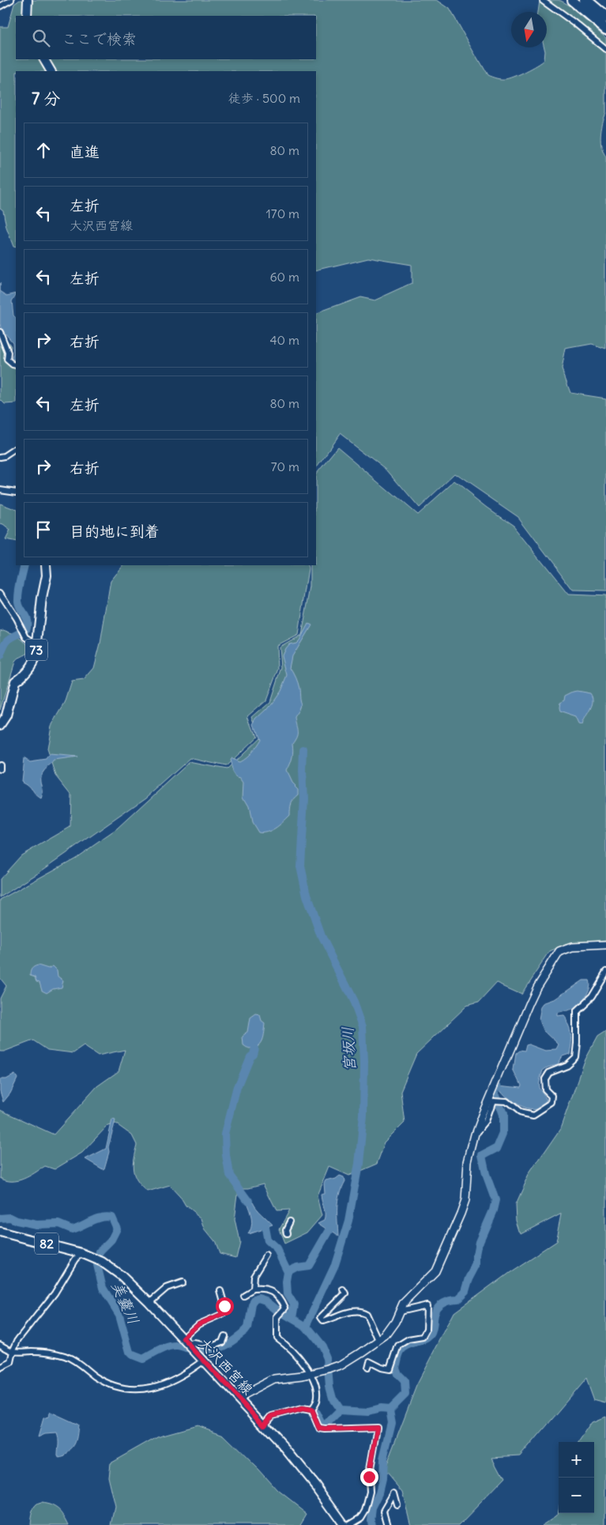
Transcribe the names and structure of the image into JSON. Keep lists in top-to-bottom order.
{
  "streets": {
    "main road": ["73", "82", "大沢西宮線"]
  },
  "water": ["宮坂川", "美嚢川"],
  "north": "bottom",
  "page": {
    "search": "ここで検索",
    "heading": ["7 分", "徒歩 · 500 m"],
    "list": [
      ["直進", "80 m"],
      ["左折", "大沢西宮線", "170 m"],
      ["左折", "60 m"],
      ["右折", "40 m"],
      ["左折", "80 m"],
      ["右折", "70 m"],
      "目的地に到着"
    ],
    "map_buttons": ["+", "−"]
  }
}
